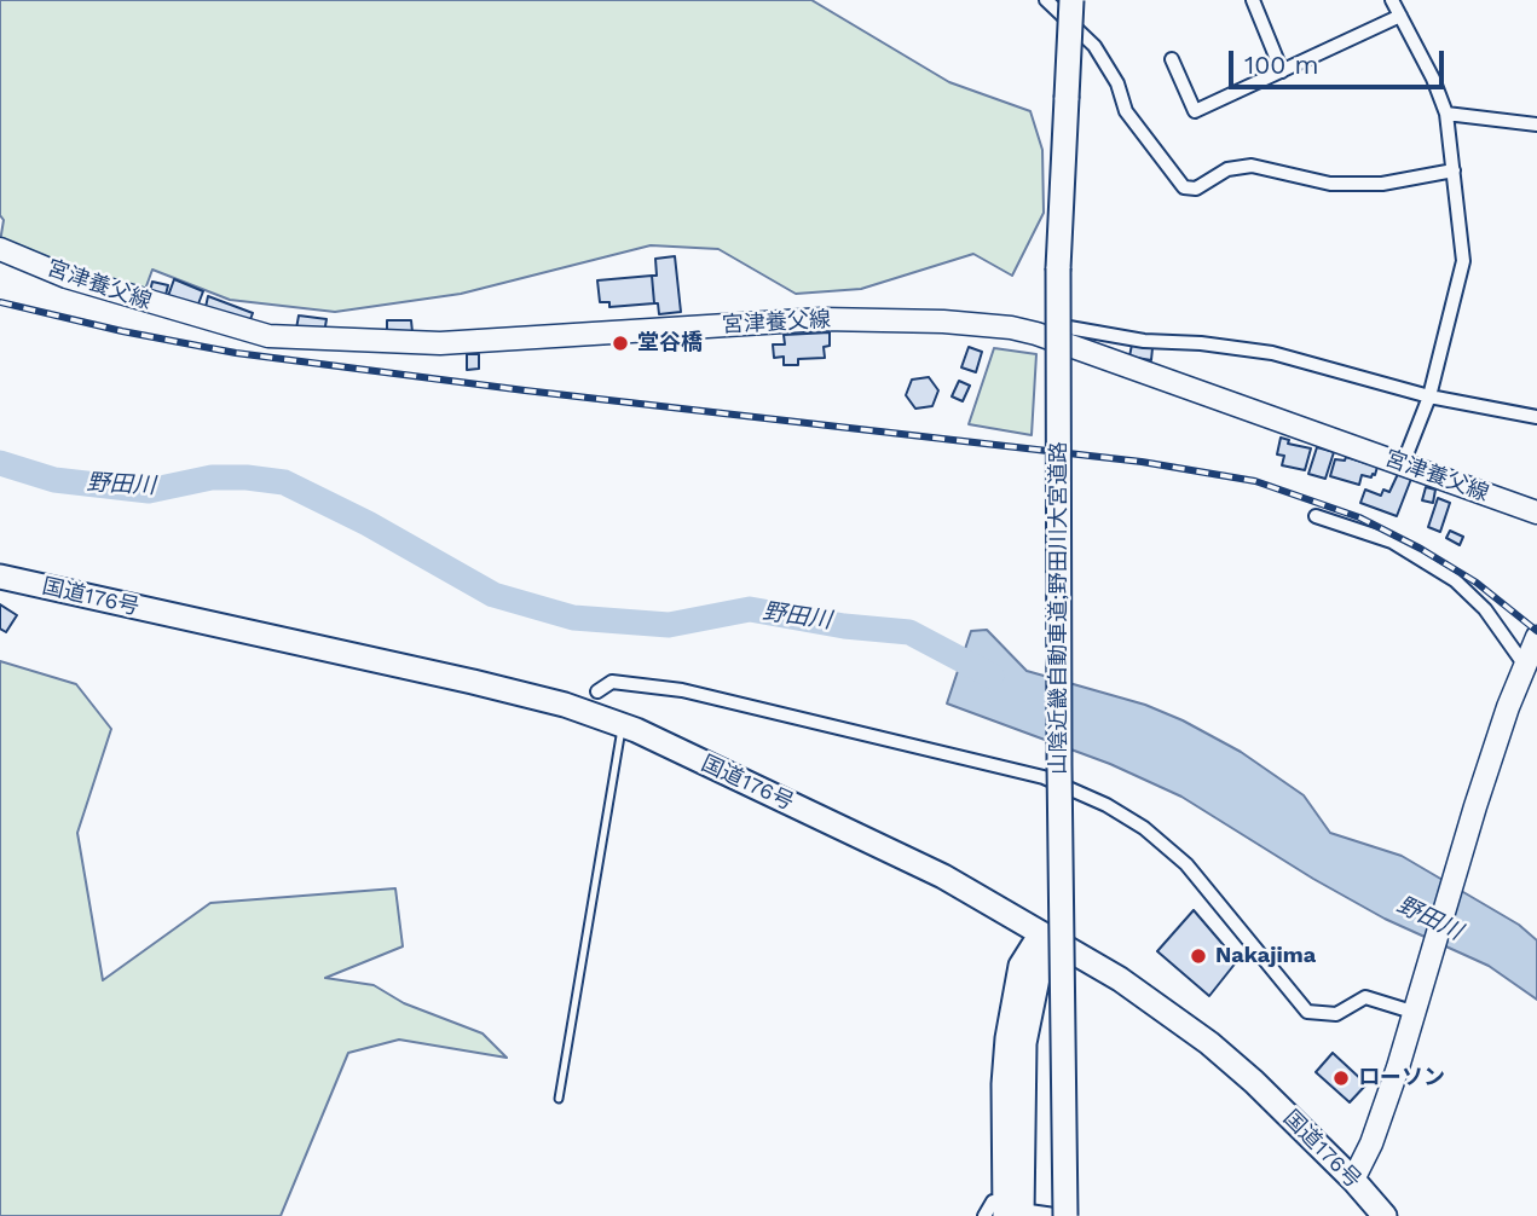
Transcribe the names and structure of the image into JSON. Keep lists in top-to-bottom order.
{
  "streets": {
    "highway": ["国道176号", "山陰近畿自動車道;野田川大宮道路"],
    "main road": ["宮津養父線"]
  },
  "water": ["野田川"],
  "places": ["堂谷橋", "Nakajima", "ローソン"],
  "scale_bar": "100 m"
}
